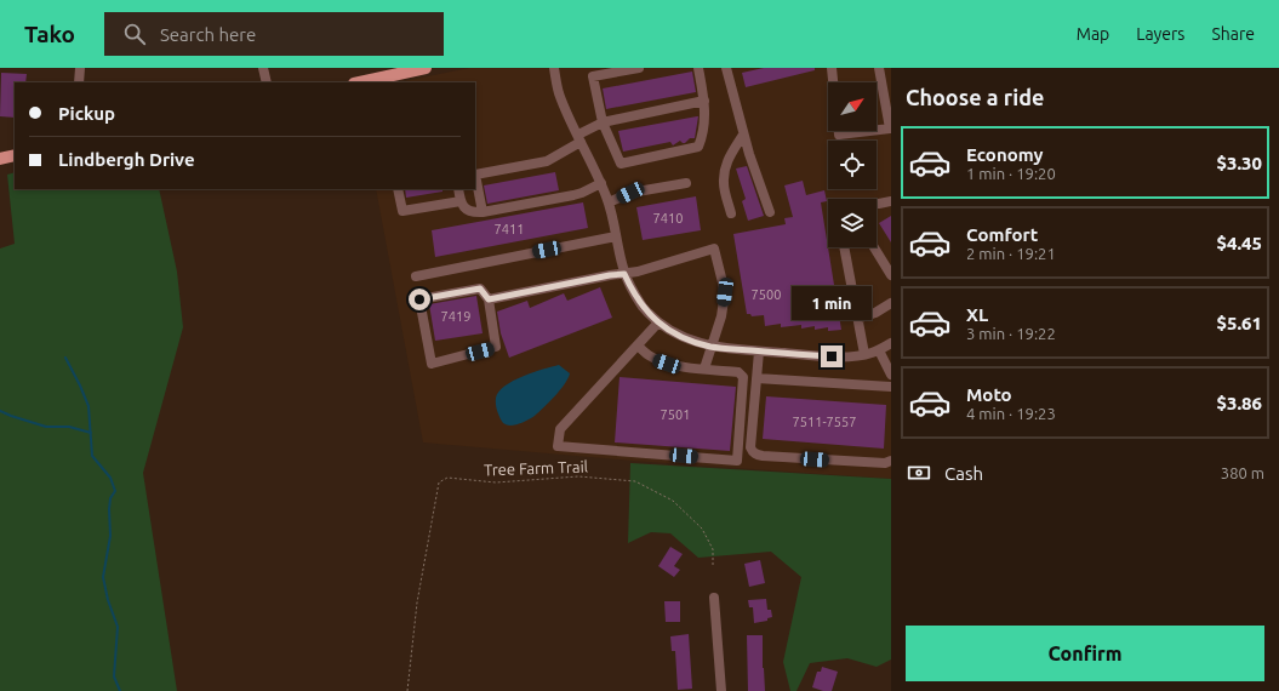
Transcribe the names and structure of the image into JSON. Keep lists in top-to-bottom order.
{
  "streets": {
    "path": ["Tree Farm Trail"]
  },
  "house_numbers": [
    "7410",
    "7411",
    "7500",
    "7419",
    "7501",
    "7511-7557"
  ],
  "north": "top right",
  "page": {
    "header": "Tako",
    "search": "Search here",
    "nav": ["Map", "Layers", "Share"],
    "heading": "Choose a ride",
    "banner": ["Pickup", "Lindbergh Drive"],
    "list": [
      {
        "name": "Economy",
        "note": "1 min · 19:20",
        "value": "$3.30"
      },
      {
        "name": "Comfort",
        "note": "2 min · 19:21",
        "value": "$4.45"
      },
      {
        "name": "XL",
        "note": "3 min · 19:22",
        "value": "$5.61"
      },
      {
        "name": "Moto",
        "note": "4 min · 19:23",
        "value": "$3.86"
      }
    ],
    "bubble": "1 min",
    "pay": ["Cash", "380 m"],
    "buttons": "Confirm"
  }
}
